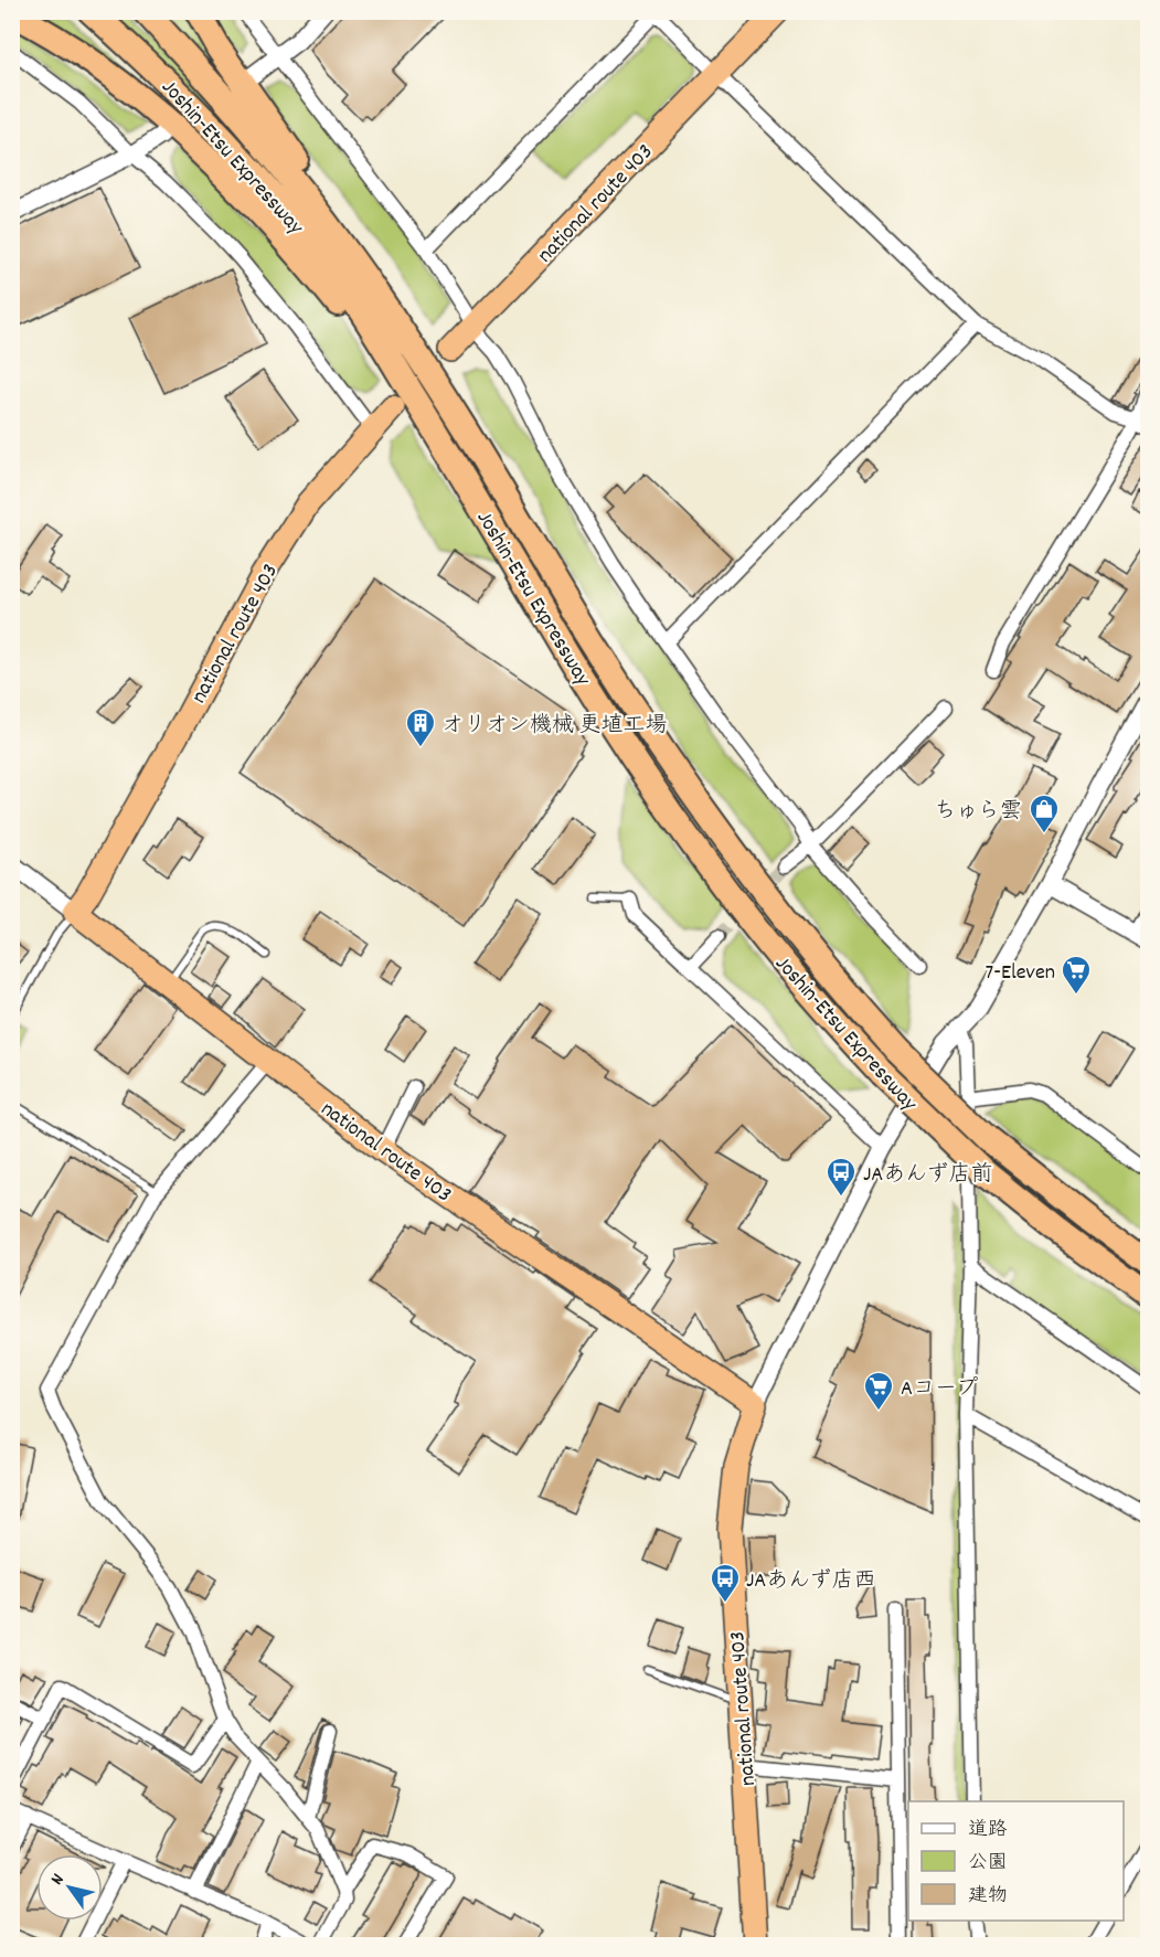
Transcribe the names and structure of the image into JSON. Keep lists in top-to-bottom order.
{
  "streets": {
    "highway": ["Joshin-Etsu Expressway", "national route 403"]
  },
  "places": {
    "building": ["オリオン機械 更埴工場"],
    "shop": ["ちゅら雲"],
    "supermarket": ["7-Eleven", "Aコープ"],
    "bus stop": ["JAあんず店前", "JAあんず店西"]
  },
  "legend": ["道路", "公園", "建物"],
  "north": "top left"
}
